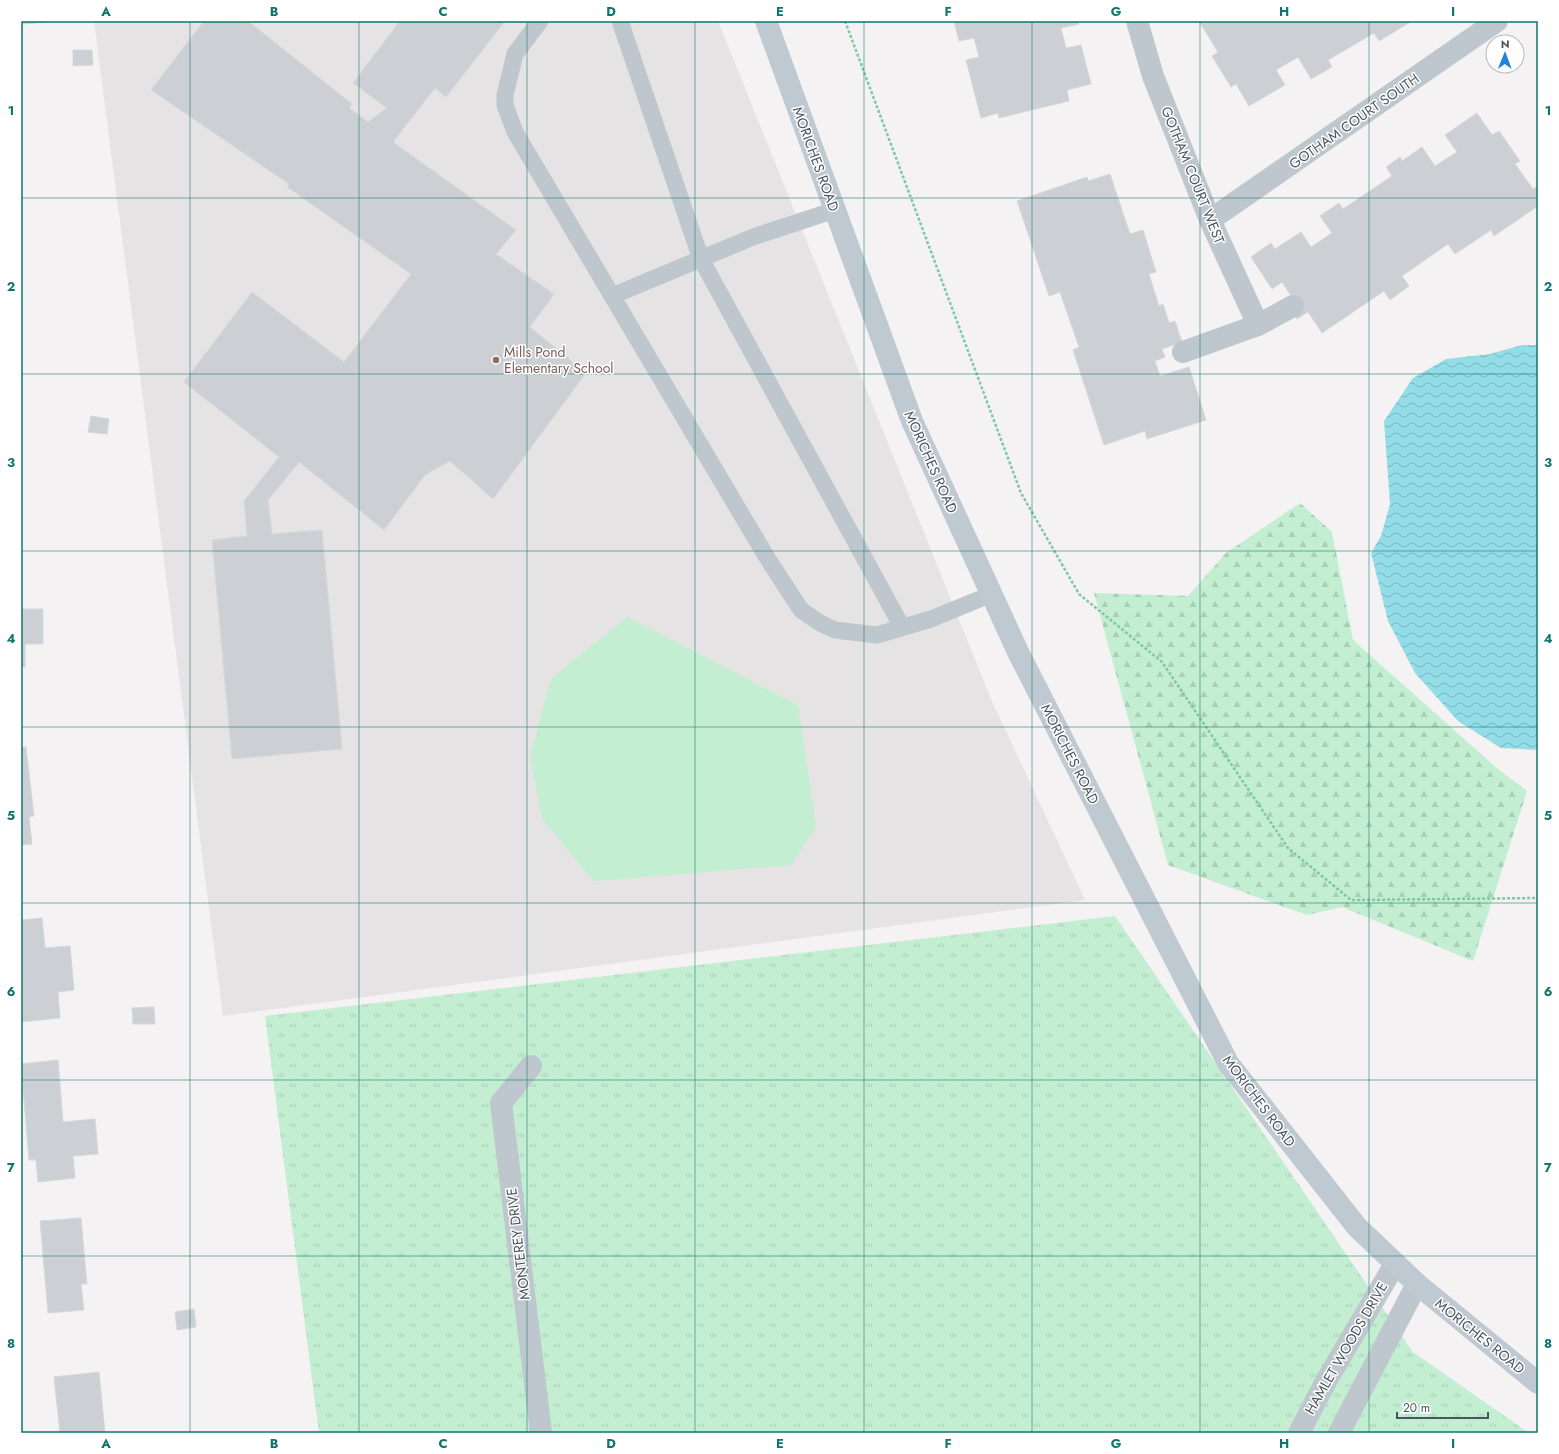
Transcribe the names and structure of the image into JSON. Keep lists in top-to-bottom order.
{
  "streets": {
    "main road": ["MORICHES ROAD"],
    "street": [
      "GOTHAM COURT SOUTH",
      "GOTHAM COURT WEST",
      "MONTEREY DRIVE",
      "HAMLET WOODS DRIVE"
    ]
  },
  "crossings": [
    ["GOTHAM COURT SOUTH", "GOTHAM COURT WEST"],
    ["MORICHES ROAD", "HAMLET WOODS DRIVE"]
  ],
  "places": ["Mills Pond Elementary School"],
  "scale_bar": "20 m",
  "north": "top",
  "grid": {
    "columns": [
      "A",
      "B",
      "C",
      "D",
      "E",
      "F",
      "G",
      "H",
      "I"
    ],
    "rows": [
      "1",
      "2",
      "3",
      "4",
      "5",
      "6",
      "7",
      "8"
    ]
  }
}
